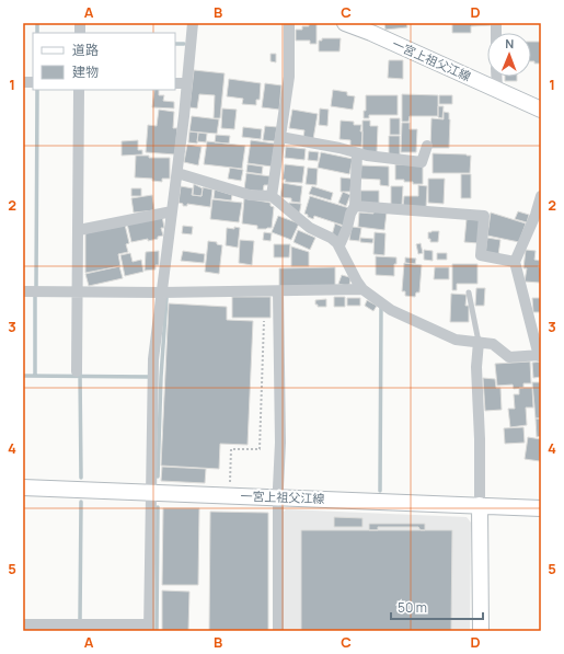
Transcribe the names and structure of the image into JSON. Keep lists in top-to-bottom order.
{
  "streets": {
    "main road": ["一宮上祖父江線"]
  },
  "legend": ["道路", "建物"],
  "scale_bar": "50 m",
  "north": "top",
  "grid": {
    "columns": [
      "A",
      "B",
      "C",
      "D"
    ],
    "rows": [
      "1",
      "2",
      "3",
      "4",
      "5"
    ]
  }
}
